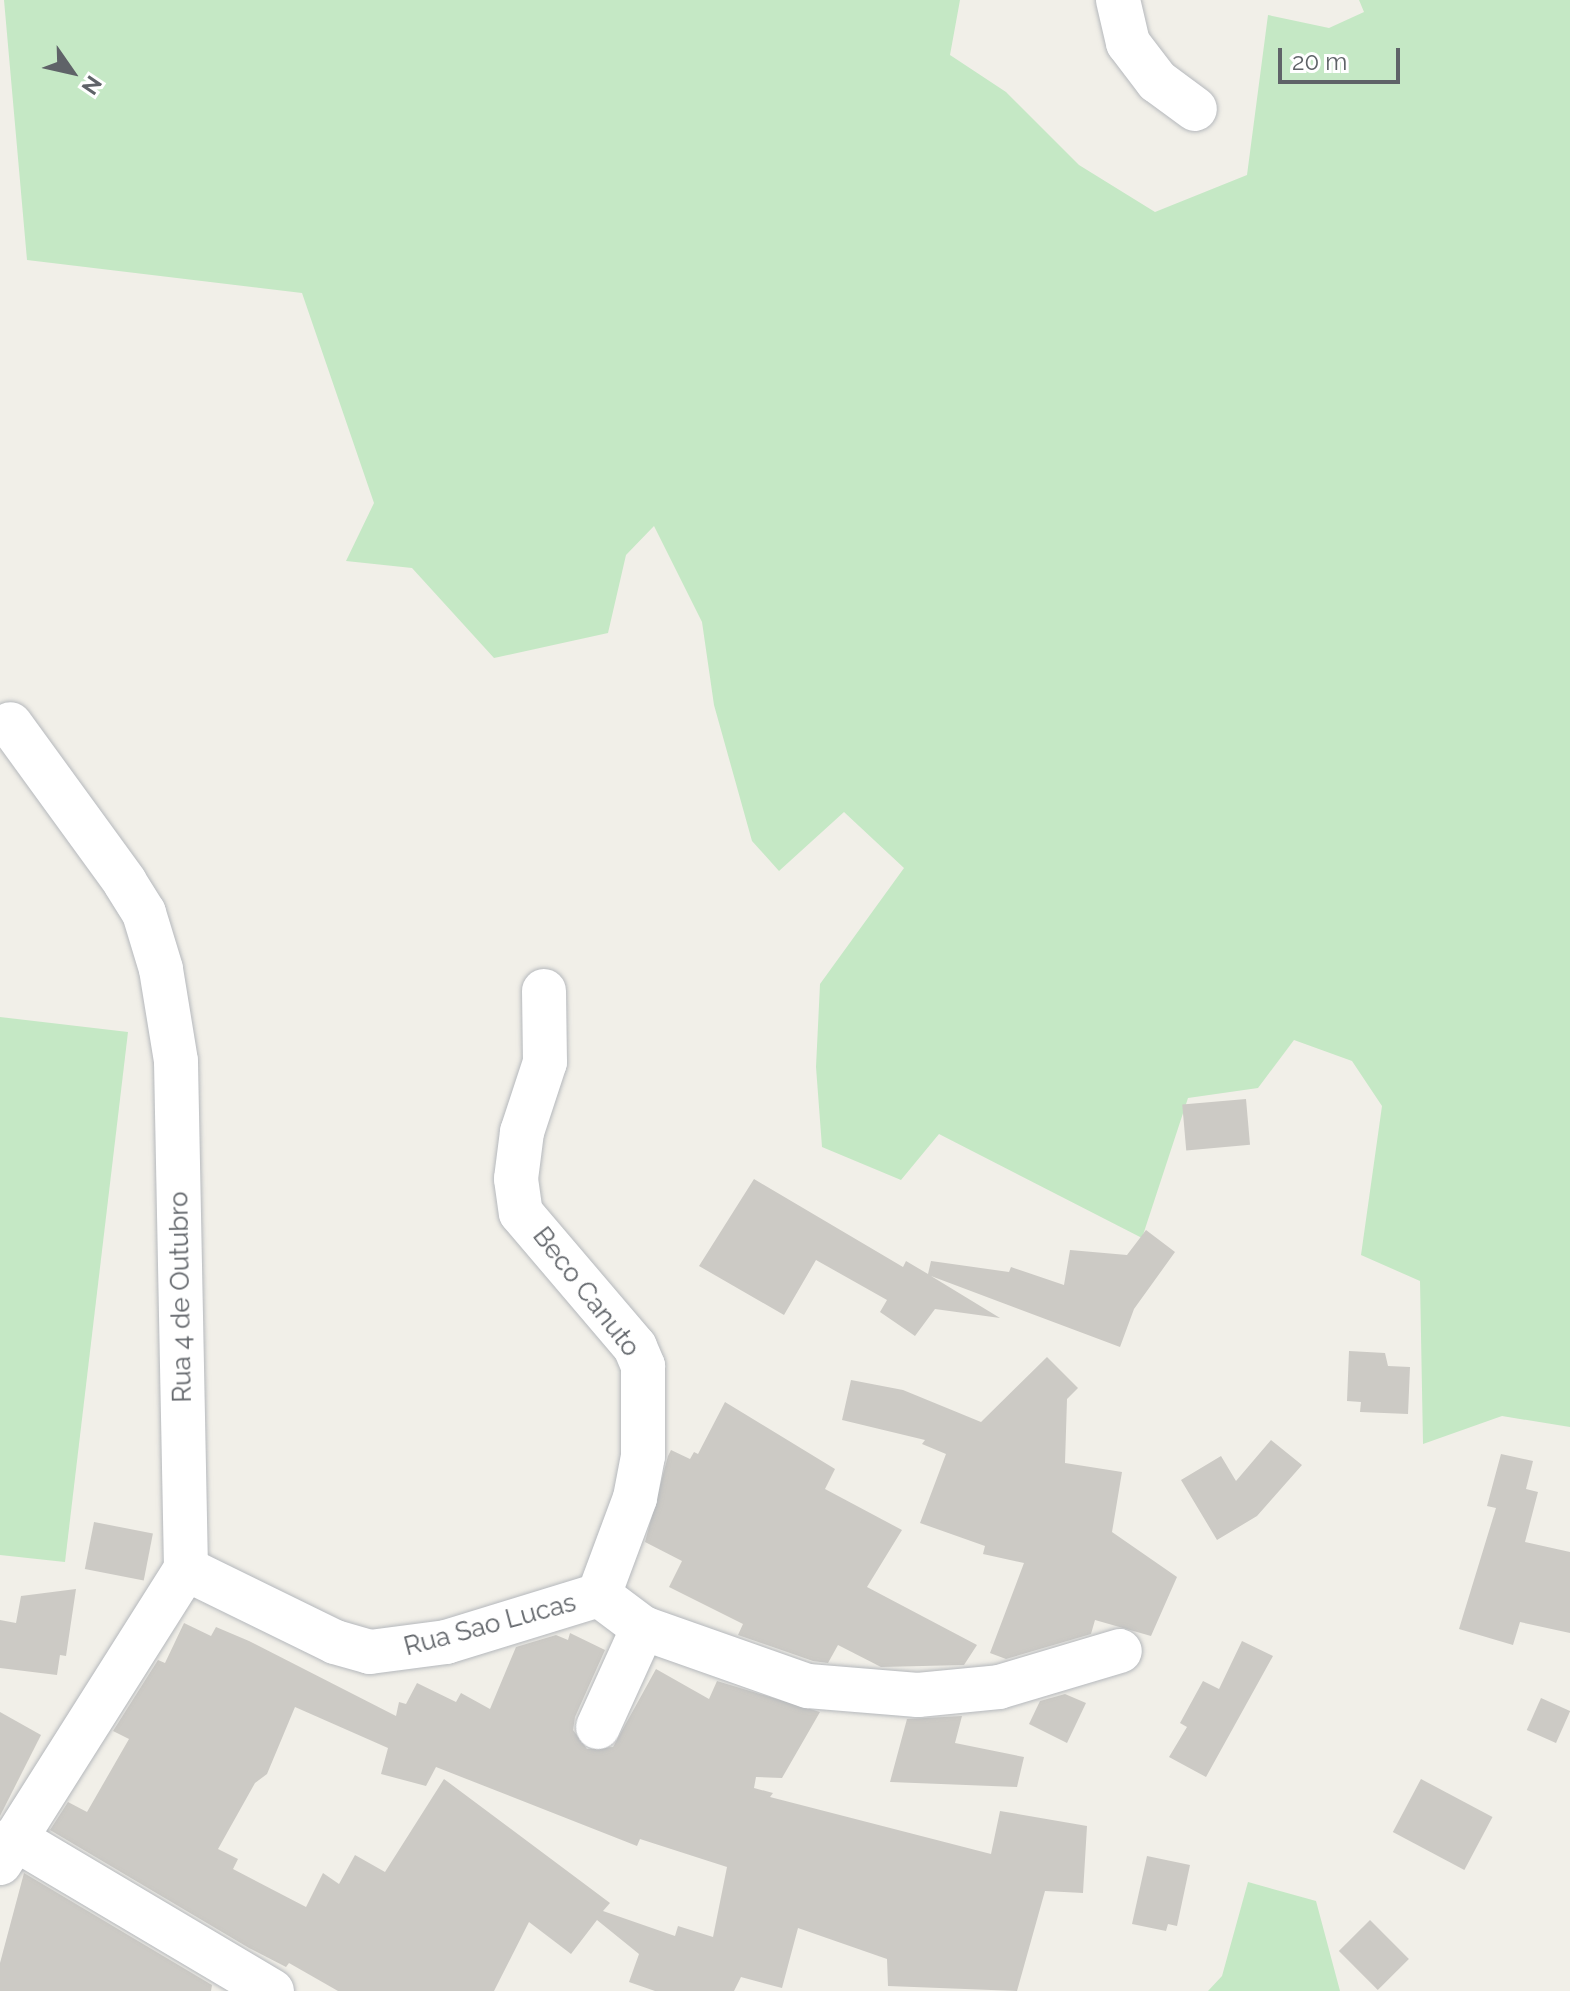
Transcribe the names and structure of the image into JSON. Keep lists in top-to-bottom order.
{
  "streets": {
    "street": ["Beco Canuto", "Rua 4 de Outubro", "Rua Sao Lucas"]
  },
  "crossings": [
    ["Beco Canuto", "Rua Sao Lucas"],
    ["Rua 4 de Outubro", "Rua Sao Lucas"]
  ],
  "scale_bar": "20 m",
  "north": "bottom right"
}
